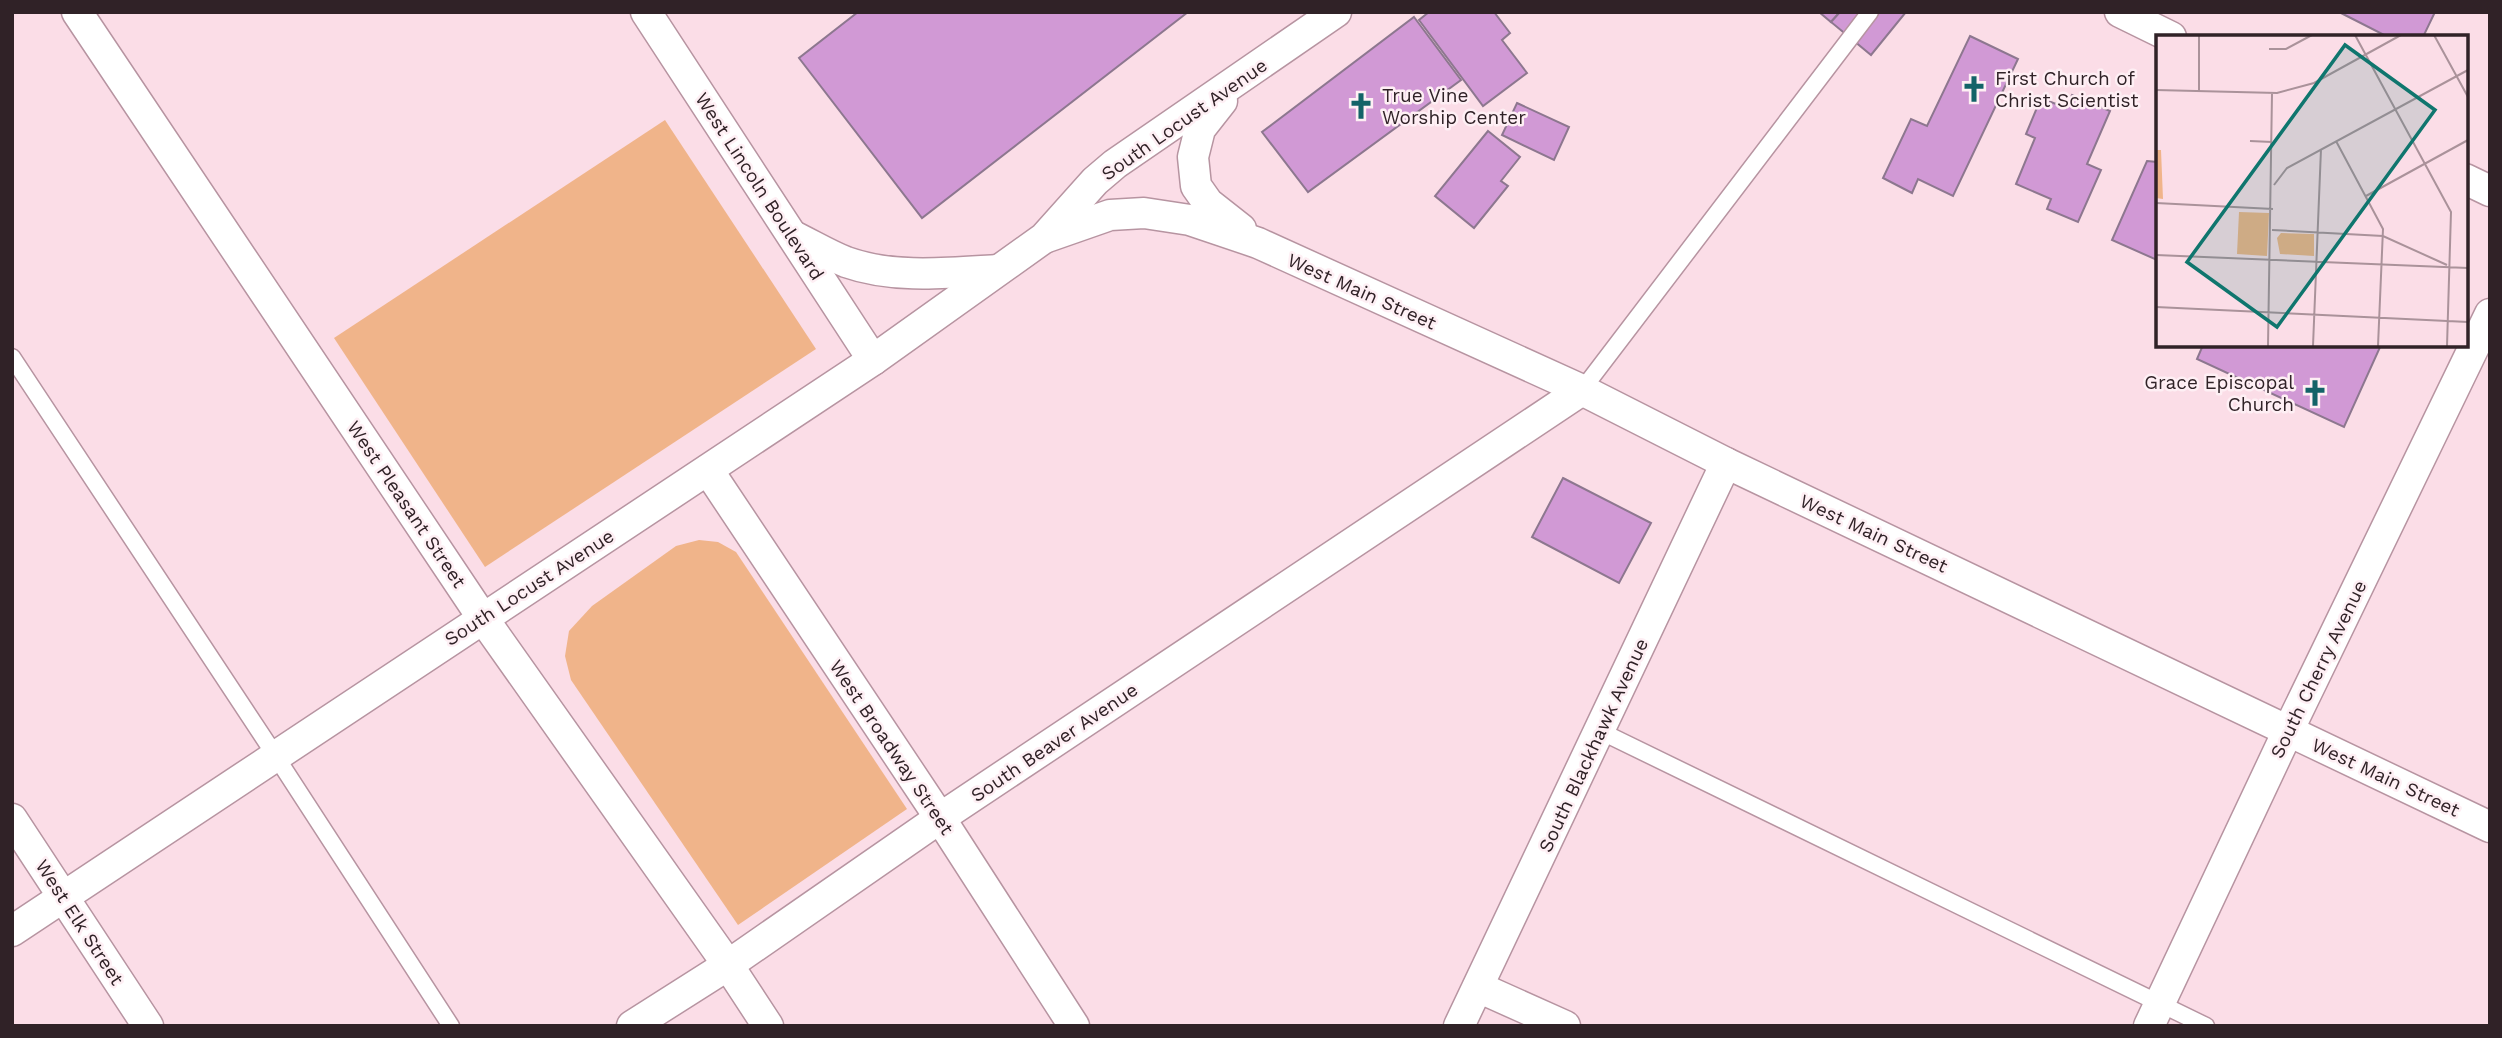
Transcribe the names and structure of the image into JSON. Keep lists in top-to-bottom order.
{
  "streets": {
    "street": [
      "South Locust Avenue",
      "West Lincoln Boulevard",
      "West Main Street",
      "West Pleasant Street",
      "South Cherry Avenue",
      "South Beaver Avenue",
      "South Blackhawk Avenue",
      "West Broadway Street",
      "West Elk Street"
    ]
  },
  "crossings": [
    ["South Locust Avenue", "West Lincoln Boulevard"],
    ["South Locust Avenue", "West Main Street"],
    ["South Locust Avenue", "West Pleasant Street"],
    ["South Locust Avenue", "West Broadway Street"],
    ["South Locust Avenue", "West Elk Street"],
    ["West Main Street", "South Cherry Avenue"],
    ["West Main Street", "South Beaver Avenue"],
    ["West Main Street", "South Blackhawk Avenue"],
    ["West Pleasant Street", "South Beaver Avenue"],
    ["South Beaver Avenue", "West Broadway Street"]
  ],
  "places": {
    "church": ["First Church of Christ Scientist", "True Vine Worship Center", "Grace Episcopal Church"]
  }
}
